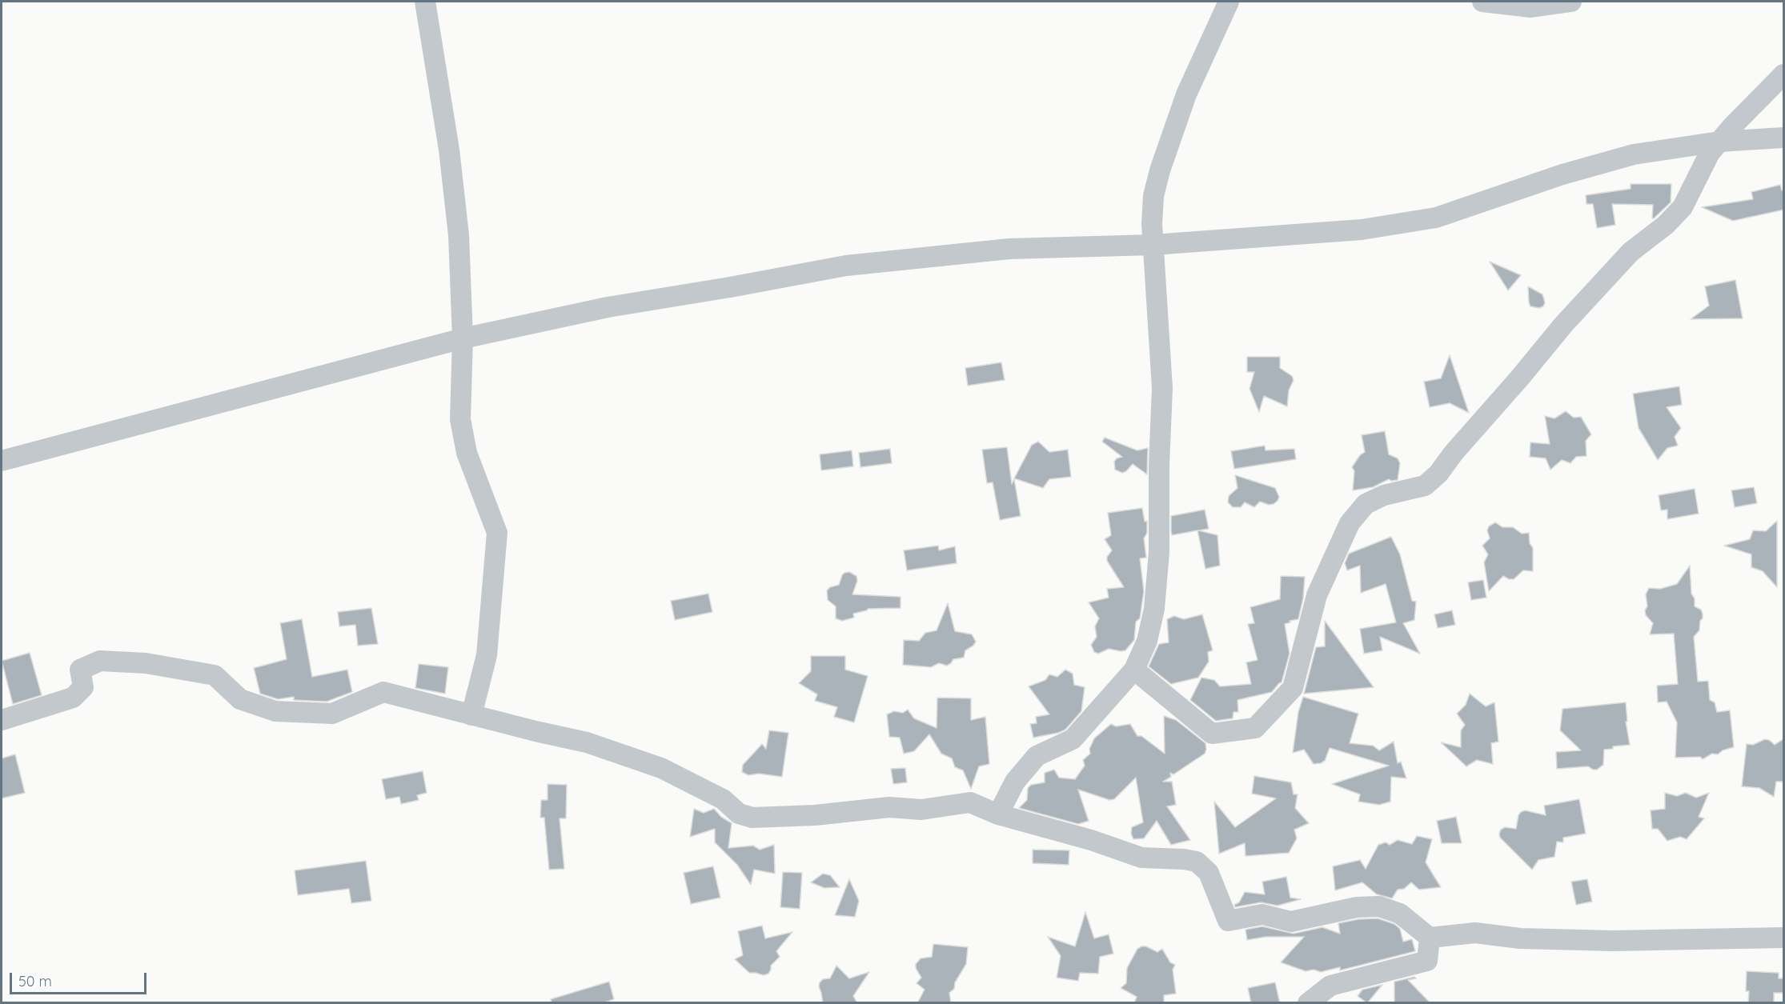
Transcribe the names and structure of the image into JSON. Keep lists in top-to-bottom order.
{
  "scale_bar": "50 m"
}
